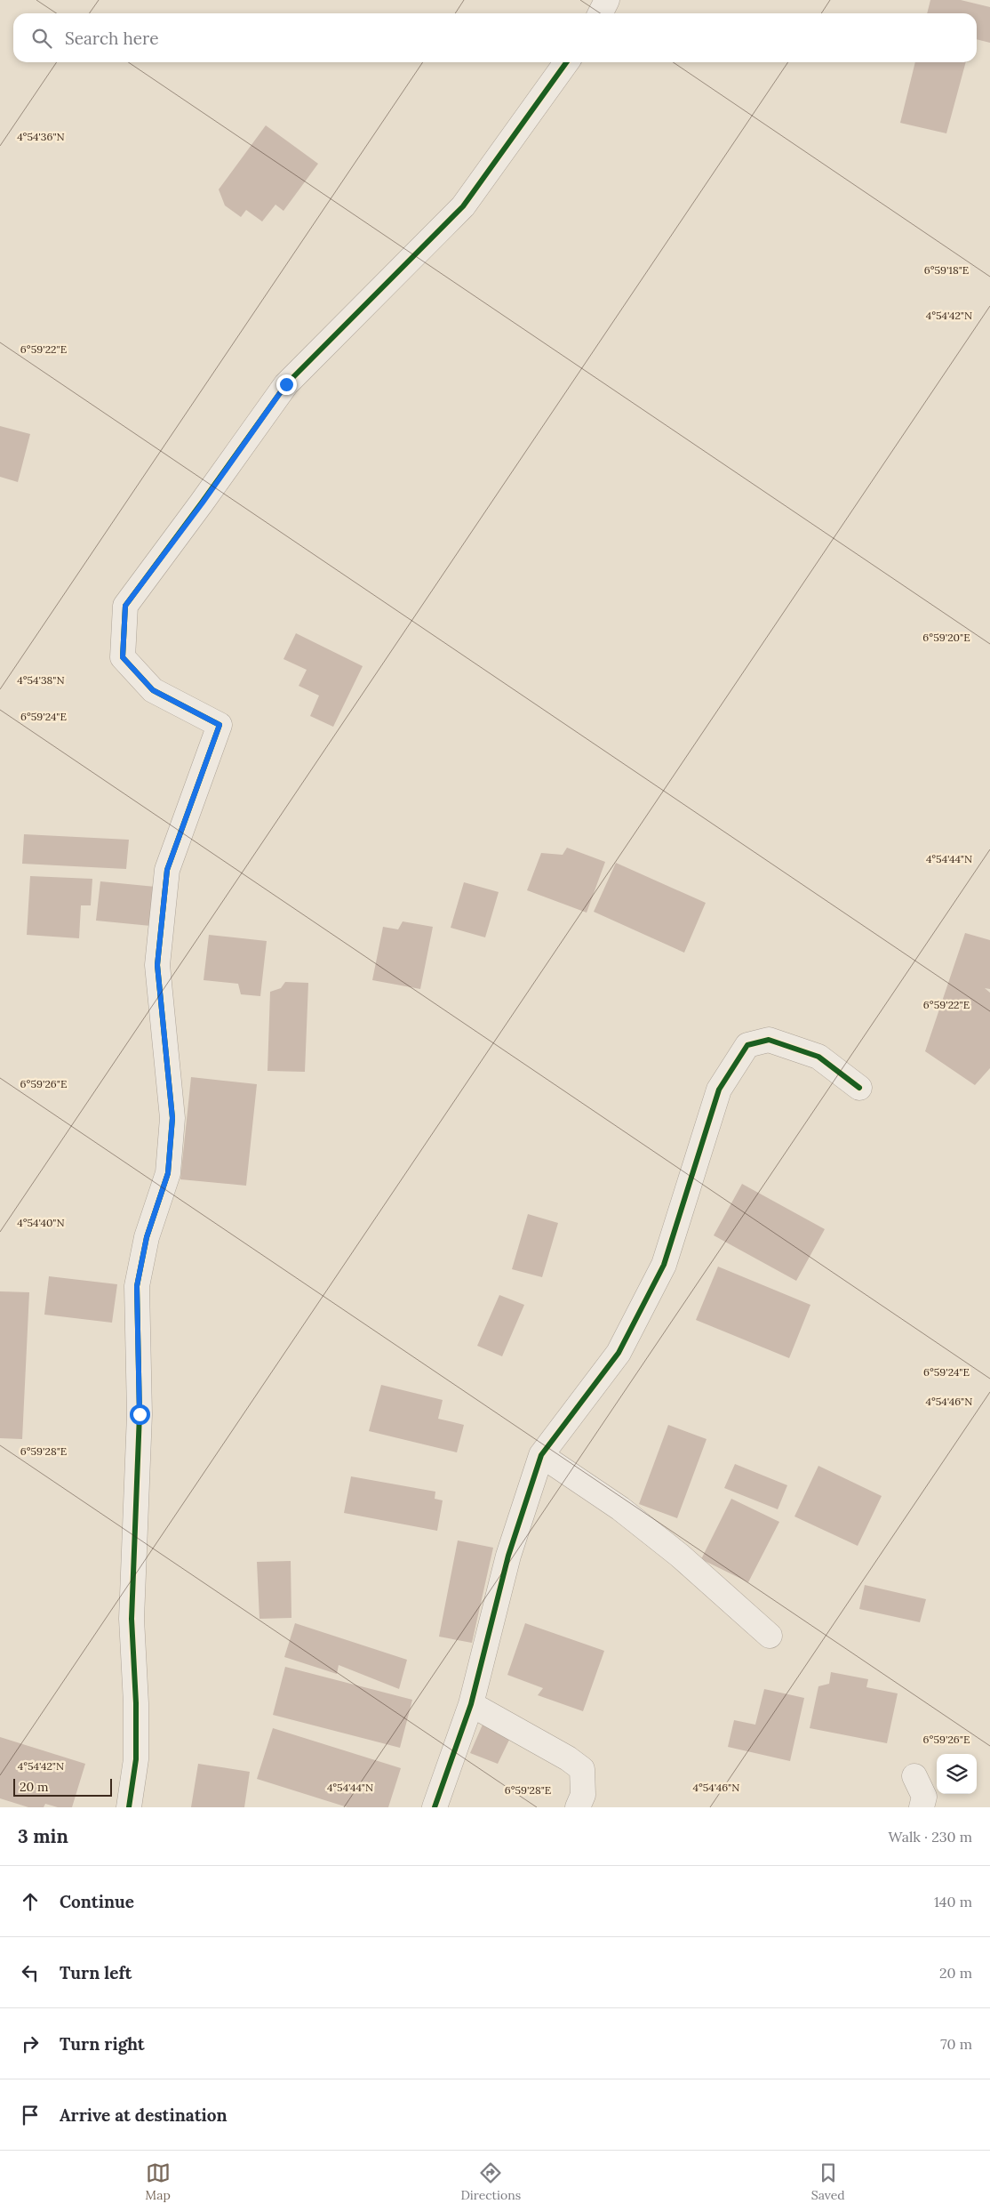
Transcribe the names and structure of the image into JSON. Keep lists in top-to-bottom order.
{
  "scale_bar": "20 m",
  "page": {
    "search": "Search here",
    "scale": "20 m",
    "heading": ["3 min", "Walk · 230 m"],
    "list": [
      ["Continue", "140 m"],
      ["Turn left", "20 m"],
      ["Turn right", "70 m"],
      "Arrive at destination"
    ],
    "nav": ["Map", "Directions", "Saved"]
  },
  "coordinates": [
    "4°54'36\"N",
    "6°59'18\"E",
    "4°54'42\"N",
    "6°59'22\"E",
    "6°59'20\"E",
    "4°54'38\"N",
    "6°59'24\"E",
    "4°54'44\"N",
    "6°59'26\"E",
    "4°54'40\"N",
    "4°54'46\"N",
    "6°59'28\"E"
  ]
}
